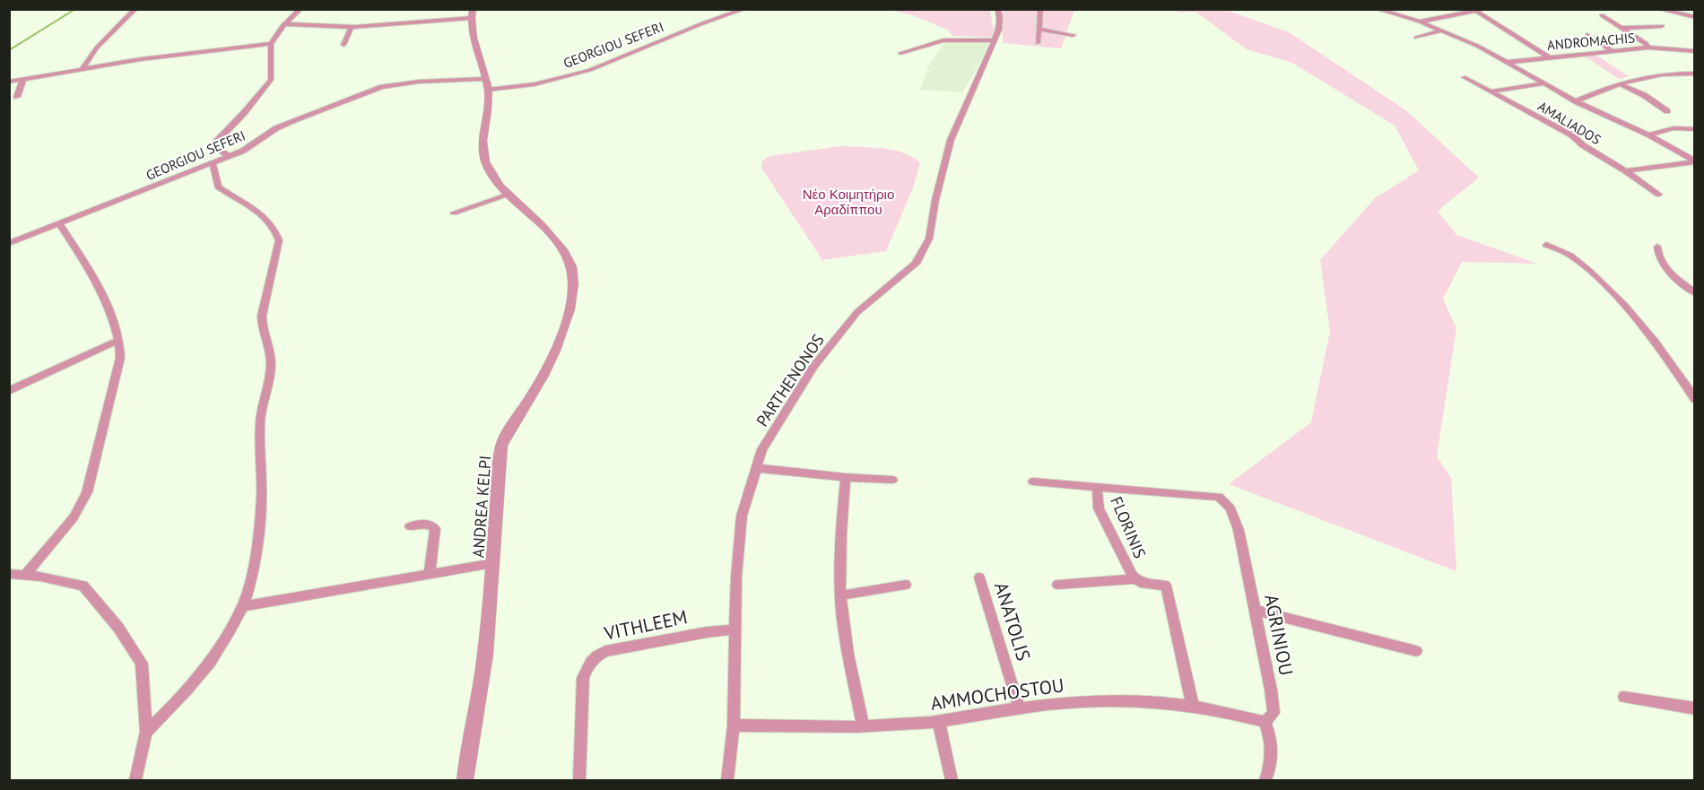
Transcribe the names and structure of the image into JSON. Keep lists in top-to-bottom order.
{
  "streets": {
    "street": [
      "ANDROMACHIS",
      "GEORGIOU SEFERI",
      "AMALIADOS",
      "PARTHENONOS",
      "ANDREA KELPI",
      "FLORINIS",
      "ANATOLIS",
      "VITHLEEM",
      "AGRINIOU",
      "AMMOCHOSTOU"
    ]
  },
  "crossings": [
    ["GEORGIOU SEFERI", "ANDREA KELPI"],
    ["PARTHENONOS", "VITHLEEM"],
    ["PARTHENONOS", "AMMOCHOSTOU"],
    ["FLORINIS", "AGRINIOU"],
    ["FLORINIS", "AMMOCHOSTOU"],
    ["ANATOLIS", "AMMOCHOSTOU"],
    ["AGRINIOU", "AMMOCHOSTOU"]
  ],
  "parks": ["Νέο Κοιμητήριο Αραδίππου"]
}
